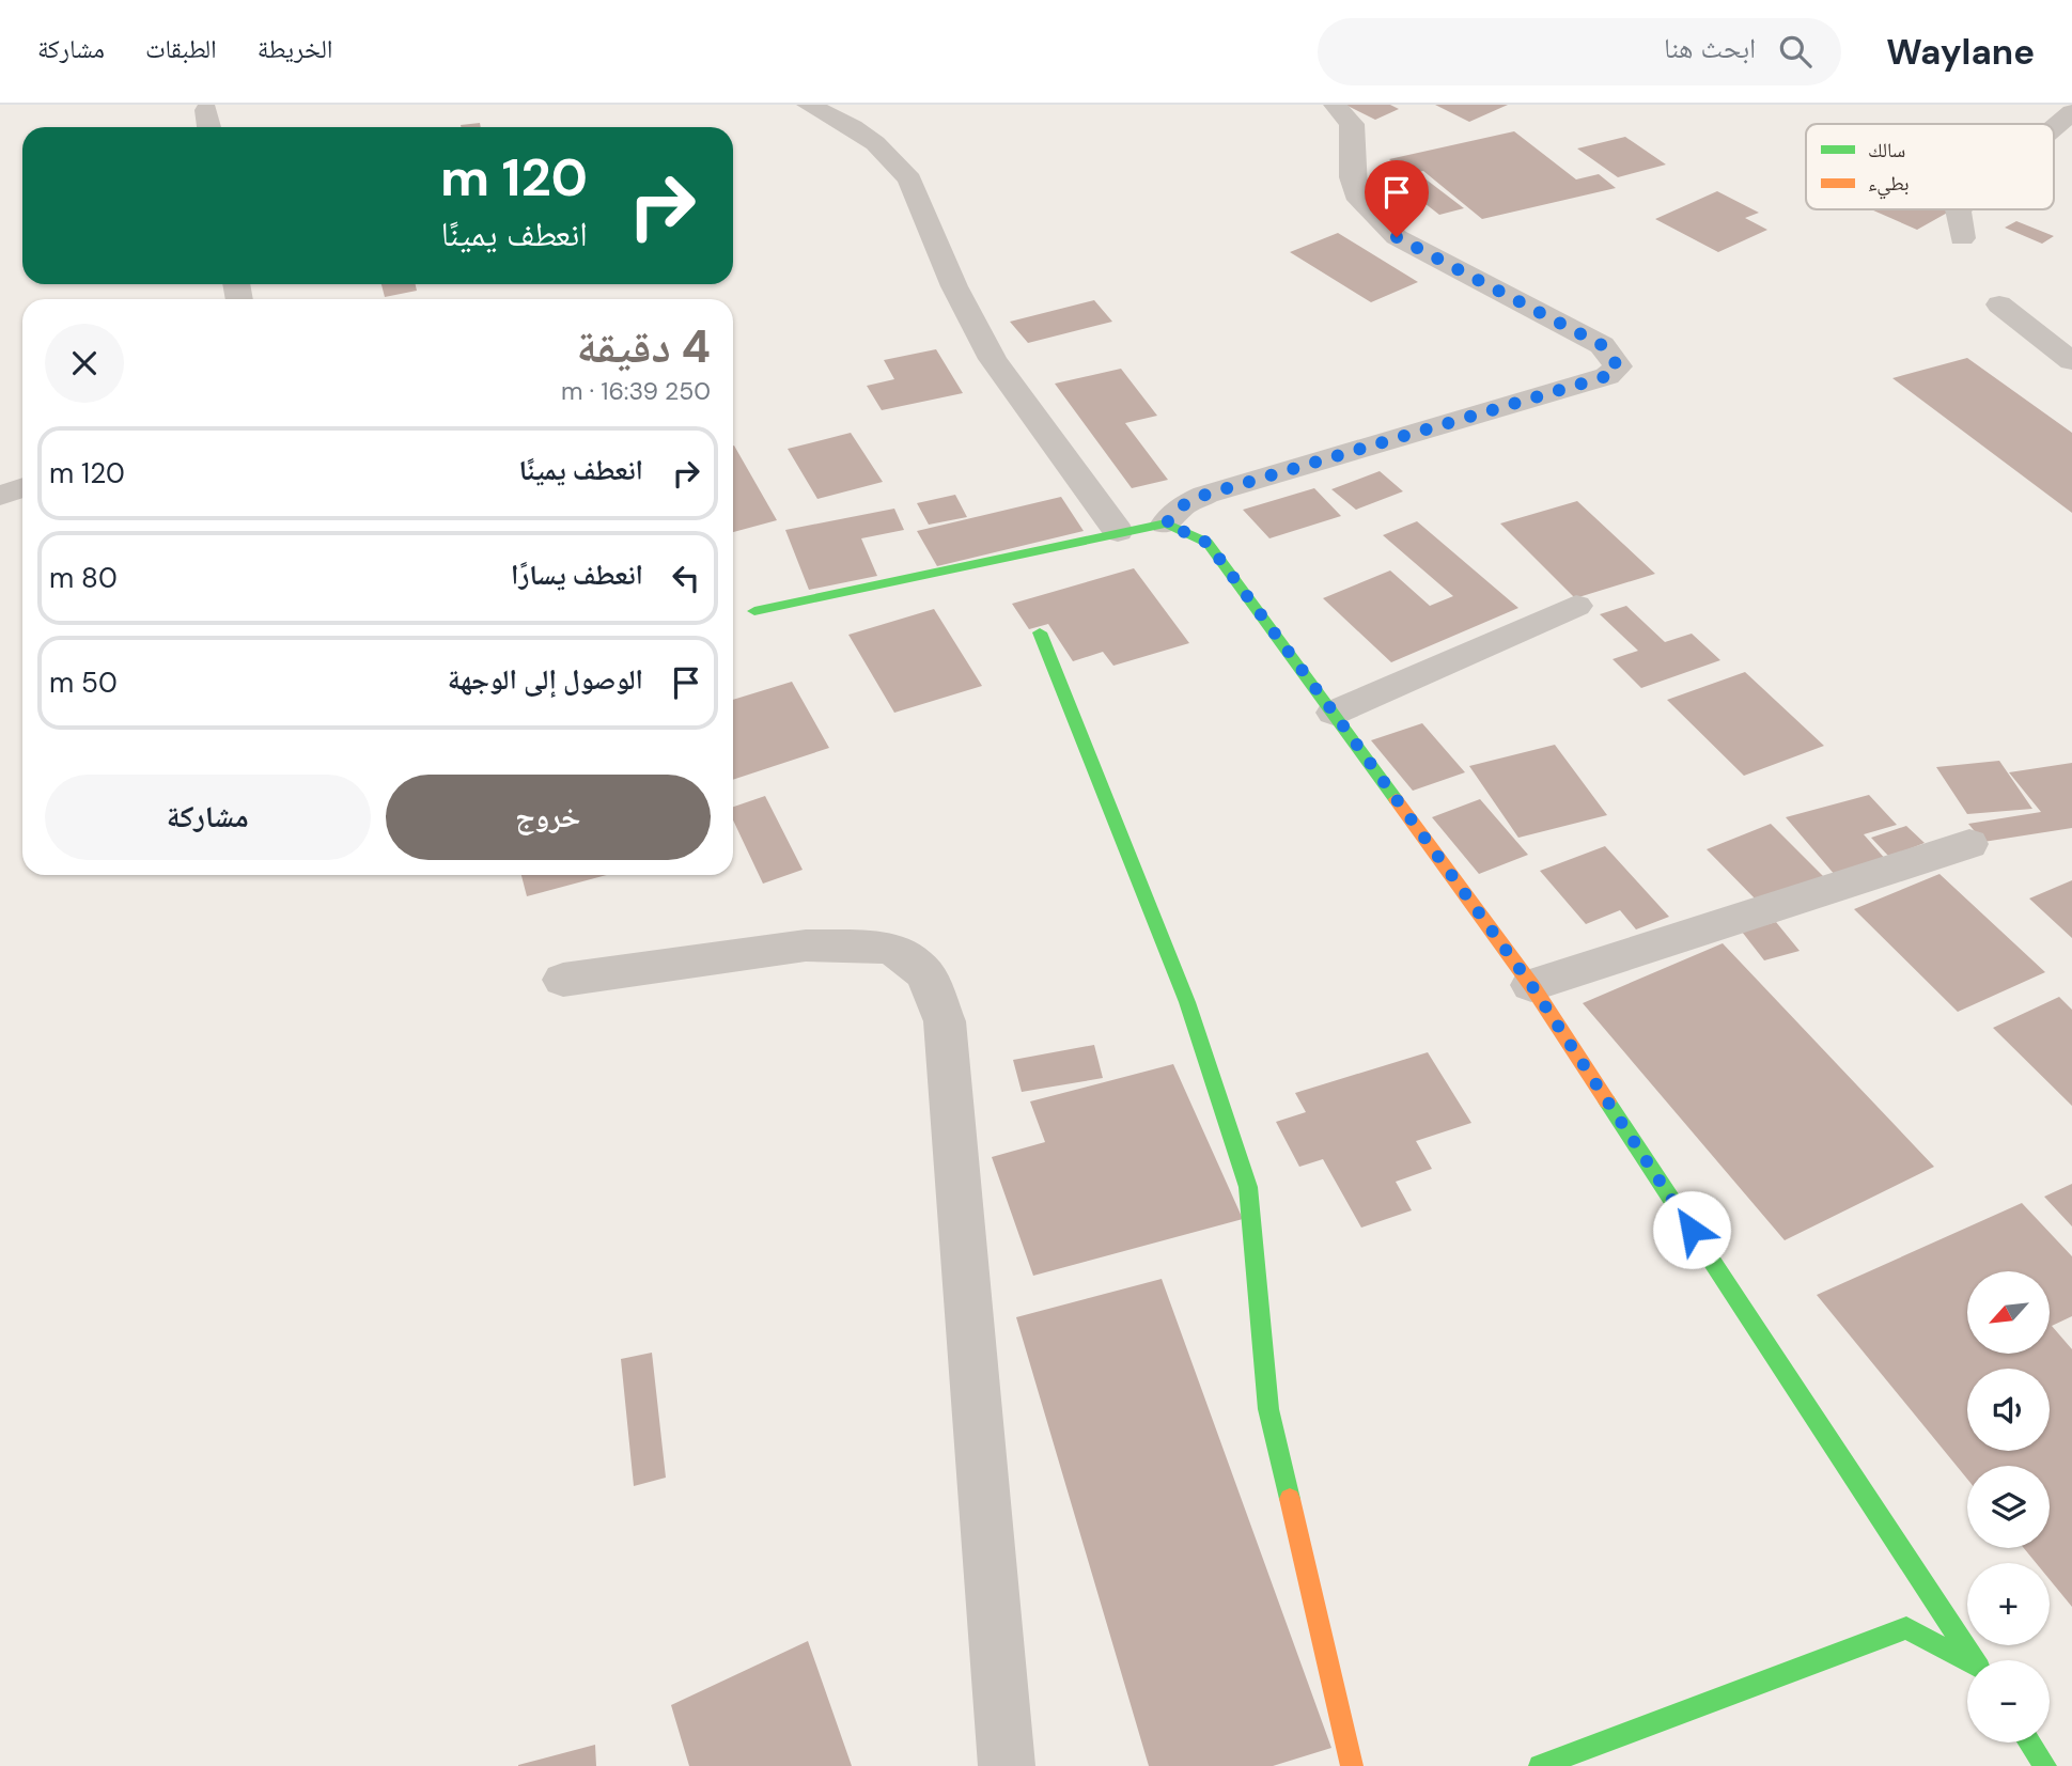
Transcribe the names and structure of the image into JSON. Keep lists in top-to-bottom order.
{
  "legend": ["سالك", "بطيء"],
  "north": "bottom left",
  "page": {
    "header": "Waylane",
    "search": "ابحث هنا",
    "nav": ["الخريطة", "الطبقات", "مشاركة"],
    "turn": ["120 m", "انعطف يمينًا"],
    "heading": ["4 دقيقة", "250 m · 16:39"],
    "list": [
      {
        "name": "انعطف يمينًا",
        "value": "120 m"
      },
      {
        "name": "انعطف يسارًا",
        "value": "80 m"
      },
      {
        "name": "الوصول إلى الوجهة",
        "value": "50 m"
      }
    ],
    "buttons": ["خروج", "مشاركة"],
    "map_buttons": ["+", "−"]
  }
}
